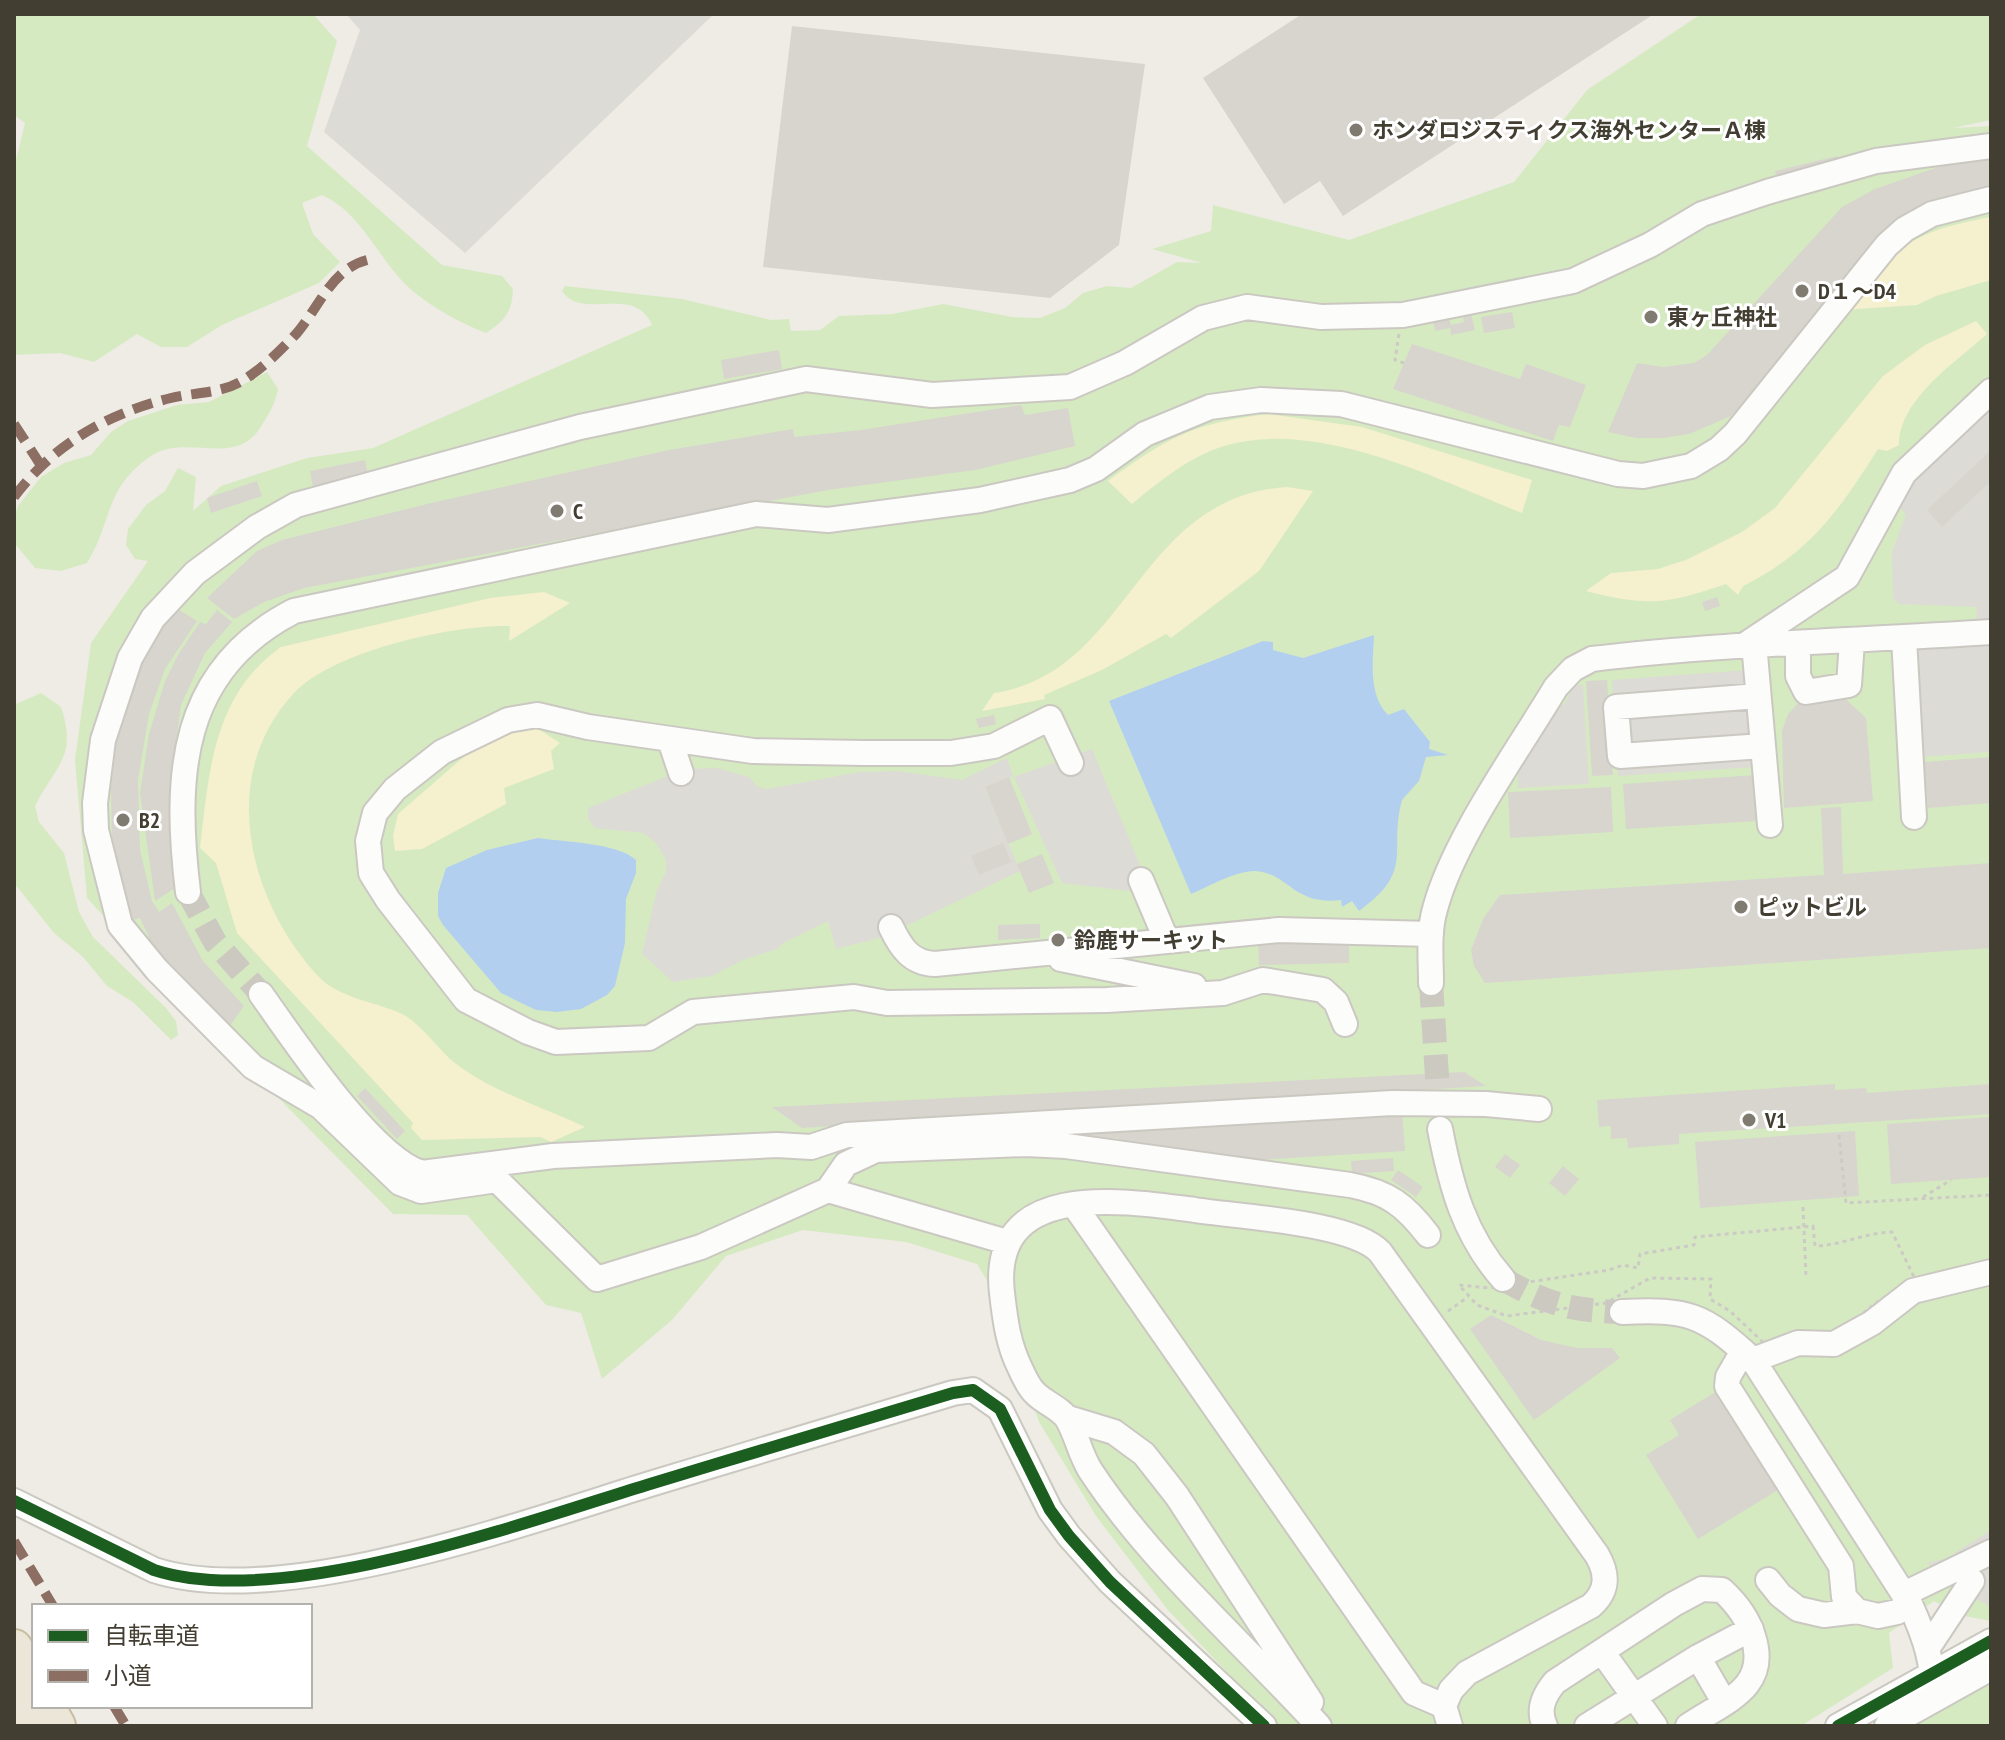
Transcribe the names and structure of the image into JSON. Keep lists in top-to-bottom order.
{
  "places": [
    "ホンダロジスティクス海外センターＡ棟",
    "D１～D4",
    "東ヶ丘神社",
    "C",
    "B2",
    "ピットビル",
    "鈴鹿サーキット",
    "V1"
  ],
  "legend": ["自転車道", "小道"]
}
